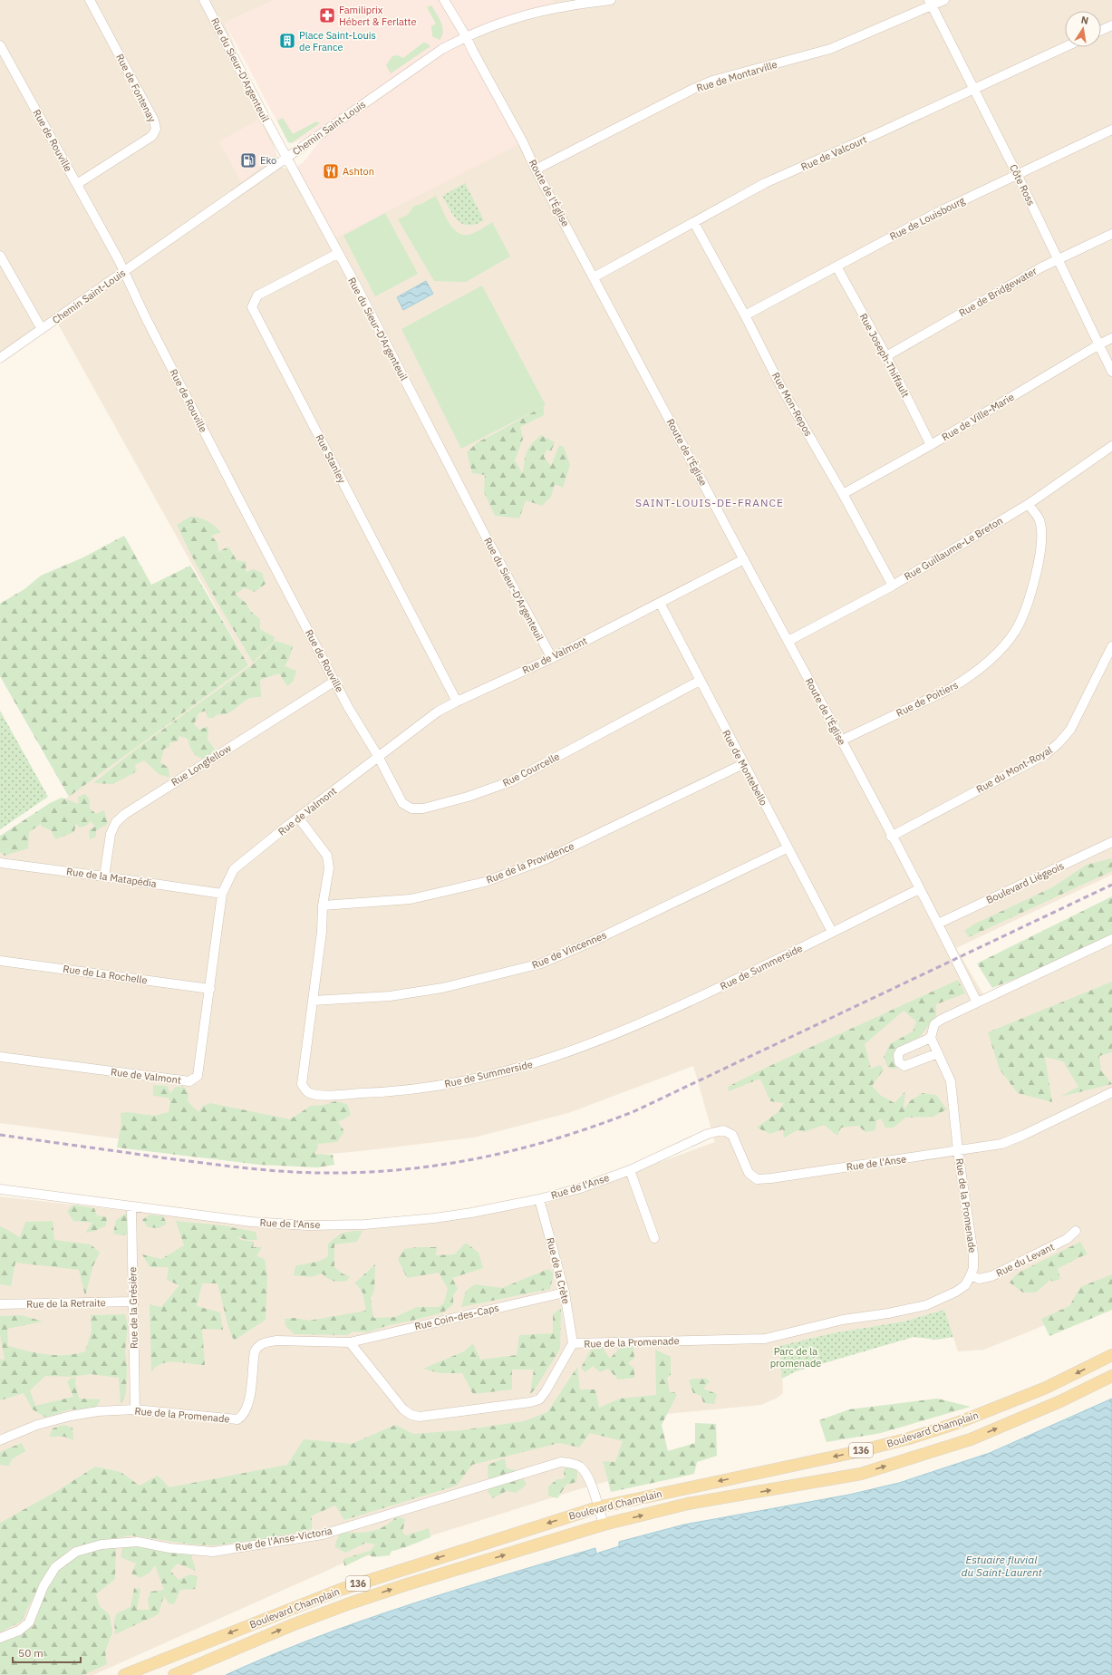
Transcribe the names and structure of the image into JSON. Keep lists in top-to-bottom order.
{
  "streets": {
    "main road": ["Boulevard Champlain", "136"],
    "street": [
      "Rue du Sieur-D'Argenteuil",
      "Rue de Montarville",
      "Rue de Fontenay",
      "Chemin Saint-Louis",
      "Rue de Rouville",
      "Rue de Valcourt",
      "Côte Ross",
      "Route de l'Église",
      "Rue de Louisbourg",
      "Rue de Bridgewater",
      "Rue Joseph-Thiffault",
      "Rue Mon-Repos",
      "Rue de Ville-Marie",
      "Rue Stanley",
      "Rue Guillaume-Le Breton",
      "Rue de Valmont",
      "Rue de Poitiers",
      "Rue Longfellow",
      "Rue de Montebello",
      "Rue Courcelle",
      "Rue du Mont-Royal",
      "Rue de la Providence",
      "Rue de la Matapédia",
      "Boulevard Liégeois",
      "Rue de Vincennes",
      "Rue de Summerside",
      "Rue de La Rochelle",
      "Rue de l'Anse",
      "Rue de la Promenade",
      "Rue du Levant",
      "Rue de la Crète",
      "Rue de la Retraite",
      "Rue de la Grésière",
      "Rue Coin-des-Caps",
      "Rue de l'Anse-Victoria"
    ]
  },
  "crossings": [
    ["Rue du Sieur-D'Argenteuil", "Chemin Saint-Louis"],
    ["Rue du Sieur-D'Argenteuil", "Rue Stanley"],
    ["Rue du Sieur-D'Argenteuil", "Rue de Valmont"],
    ["Rue de Montarville", "Côte Ross"],
    ["Rue de Montarville", "Route de l'Église"],
    ["Rue de Fontenay", "Rue de Rouville"],
    ["Chemin Saint-Louis", "Rue de Rouville"],
    ["Chemin Saint-Louis", "Route de l'Église"],
    ["Rue de Rouville", "Rue de Valmont"],
    ["Rue de Rouville", "Rue Longfellow"],
    ["Rue de Rouville", "Rue Courcelle"],
    ["Rue de Valcourt", "Côte Ross"],
    ["Rue de Valcourt", "Route de l'Église"],
    ["Rue de Valcourt", "Rue Mon-Repos"],
    ["Côte Ross", "Rue de Louisbourg"],
    ["Côte Ross", "Rue de Bridgewater"],
    ["Côte Ross", "Rue de Ville-Marie"],
    ["Route de l'Église", "Rue Guillaume-Le Breton"],
    ["Route de l'Église", "Rue de Valmont"],
    ["Route de l'Église", "Rue de Poitiers"],
    ["Route de l'Église", "Rue du Mont-Royal"],
    ["Route de l'Église", "Boulevard Liégeois"],
    ["Route de l'Église", "Rue de Summerside"],
    ["Rue de Louisbourg", "Rue Joseph-Thiffault"],
    ["Rue de Louisbourg", "Rue Mon-Repos"],
    ["Rue de Bridgewater", "Rue Joseph-Thiffault"],
    ["Rue Joseph-Thiffault", "Rue de Ville-Marie"],
    ["Rue Mon-Repos", "Rue de Ville-Marie"],
    ["Rue Mon-Repos", "Rue Guillaume-Le Breton"],
    ["Rue Stanley", "Rue de Valmont"],
    ["Rue Guillaume-Le Breton", "Rue de Poitiers"],
    ["Rue de Valmont", "Rue de Montebello"],
    ["Rue de Valmont", "Rue Courcelle"],
    ["Rue de Valmont", "Rue de la Matapédia"],
    ["Rue de Valmont", "Rue de Summerside"],
    ["Rue de Valmont", "Rue de La Rochelle"],
    ["Rue Longfellow", "Rue de la Matapédia"],
    ["Rue de Montebello", "Rue Courcelle"],
    ["Rue de Montebello", "Rue de la Providence"],
    ["Rue de Montebello", "Rue de Vincennes"],
    ["Rue de Montebello", "Rue de Summerside"],
    ["Rue de la Providence", "Rue de Summerside"],
    ["Rue de Vincennes", "Rue de Summerside"],
    ["Rue de l'Anse", "Rue de la Promenade"],
    ["Rue de l'Anse", "Rue de la Crète"],
    ["Rue de l'Anse", "Rue de la Grésière"],
    ["Rue de la Promenade", "Rue du Levant"],
    ["Rue de la Promenade", "Rue de la Crète"],
    ["Rue de la Promenade", "Rue de la Grésière"],
    ["Rue de la Promenade", "Rue Coin-des-Caps"],
    ["Rue de la Crète", "Rue Coin-des-Caps"],
    ["Rue de la Retraite", "Rue de la Grésière"],
    ["Boulevard Champlain", "Rue de l'Anse-Victoria"]
  ],
  "districts": ["SAINT-LOUIS-DE-FRANCE"],
  "water": ["Estuaire fluvial du Saint-Laurent"],
  "parks": ["Parc de la promenade"],
  "places": {
    "pharmacy": ["Familiprix Hébert & Ferlatte"],
    "building": ["Place Saint-Louis de France"],
    "fuel station": ["Eko"],
    "restaurant": ["Ashton"]
  },
  "scale_bar": "50 m",
  "north": "top"
}
